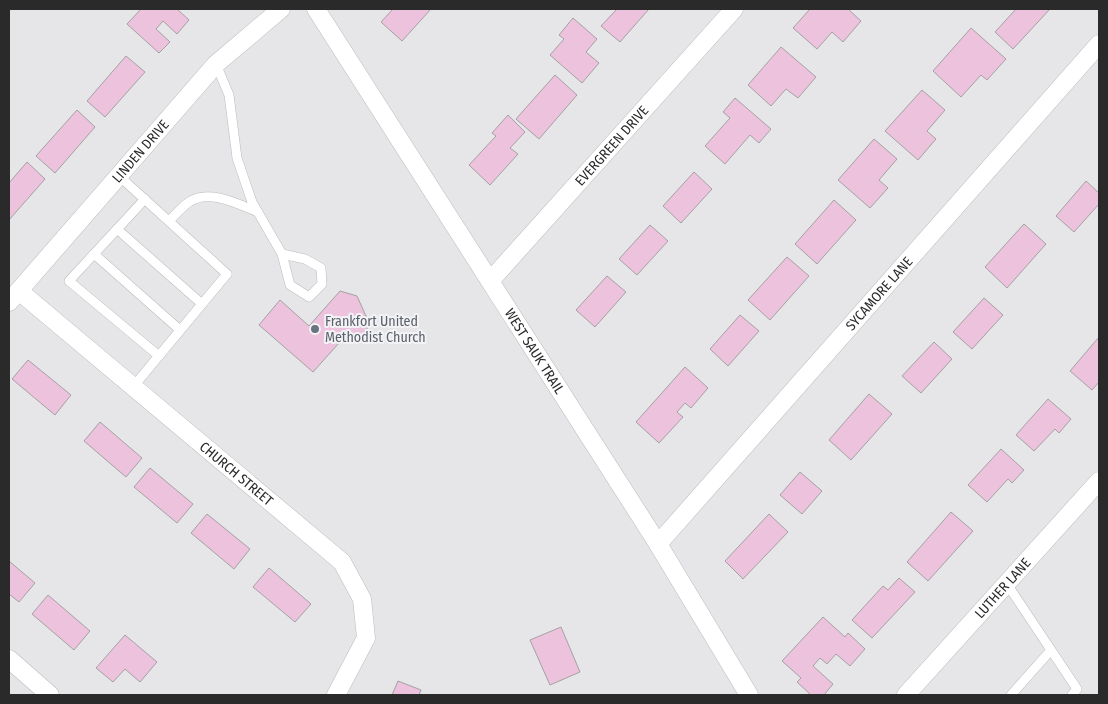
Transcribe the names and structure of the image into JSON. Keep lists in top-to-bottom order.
{
  "streets": {
    "street": [
      "EVERGREEN DRIVE",
      "LINDEN DRIVE",
      "SYCAMORE LANE",
      "WEST SAUK TRAIL",
      "CHURCH STREET",
      "LUTHER LANE"
    ]
  },
  "crossings": [
    ["EVERGREEN DRIVE", "WEST SAUK TRAIL"],
    ["LINDEN DRIVE", "CHURCH STREET"],
    ["SYCAMORE LANE", "WEST SAUK TRAIL"]
  ],
  "places": ["Frankfort United Methodist Church"]
}
